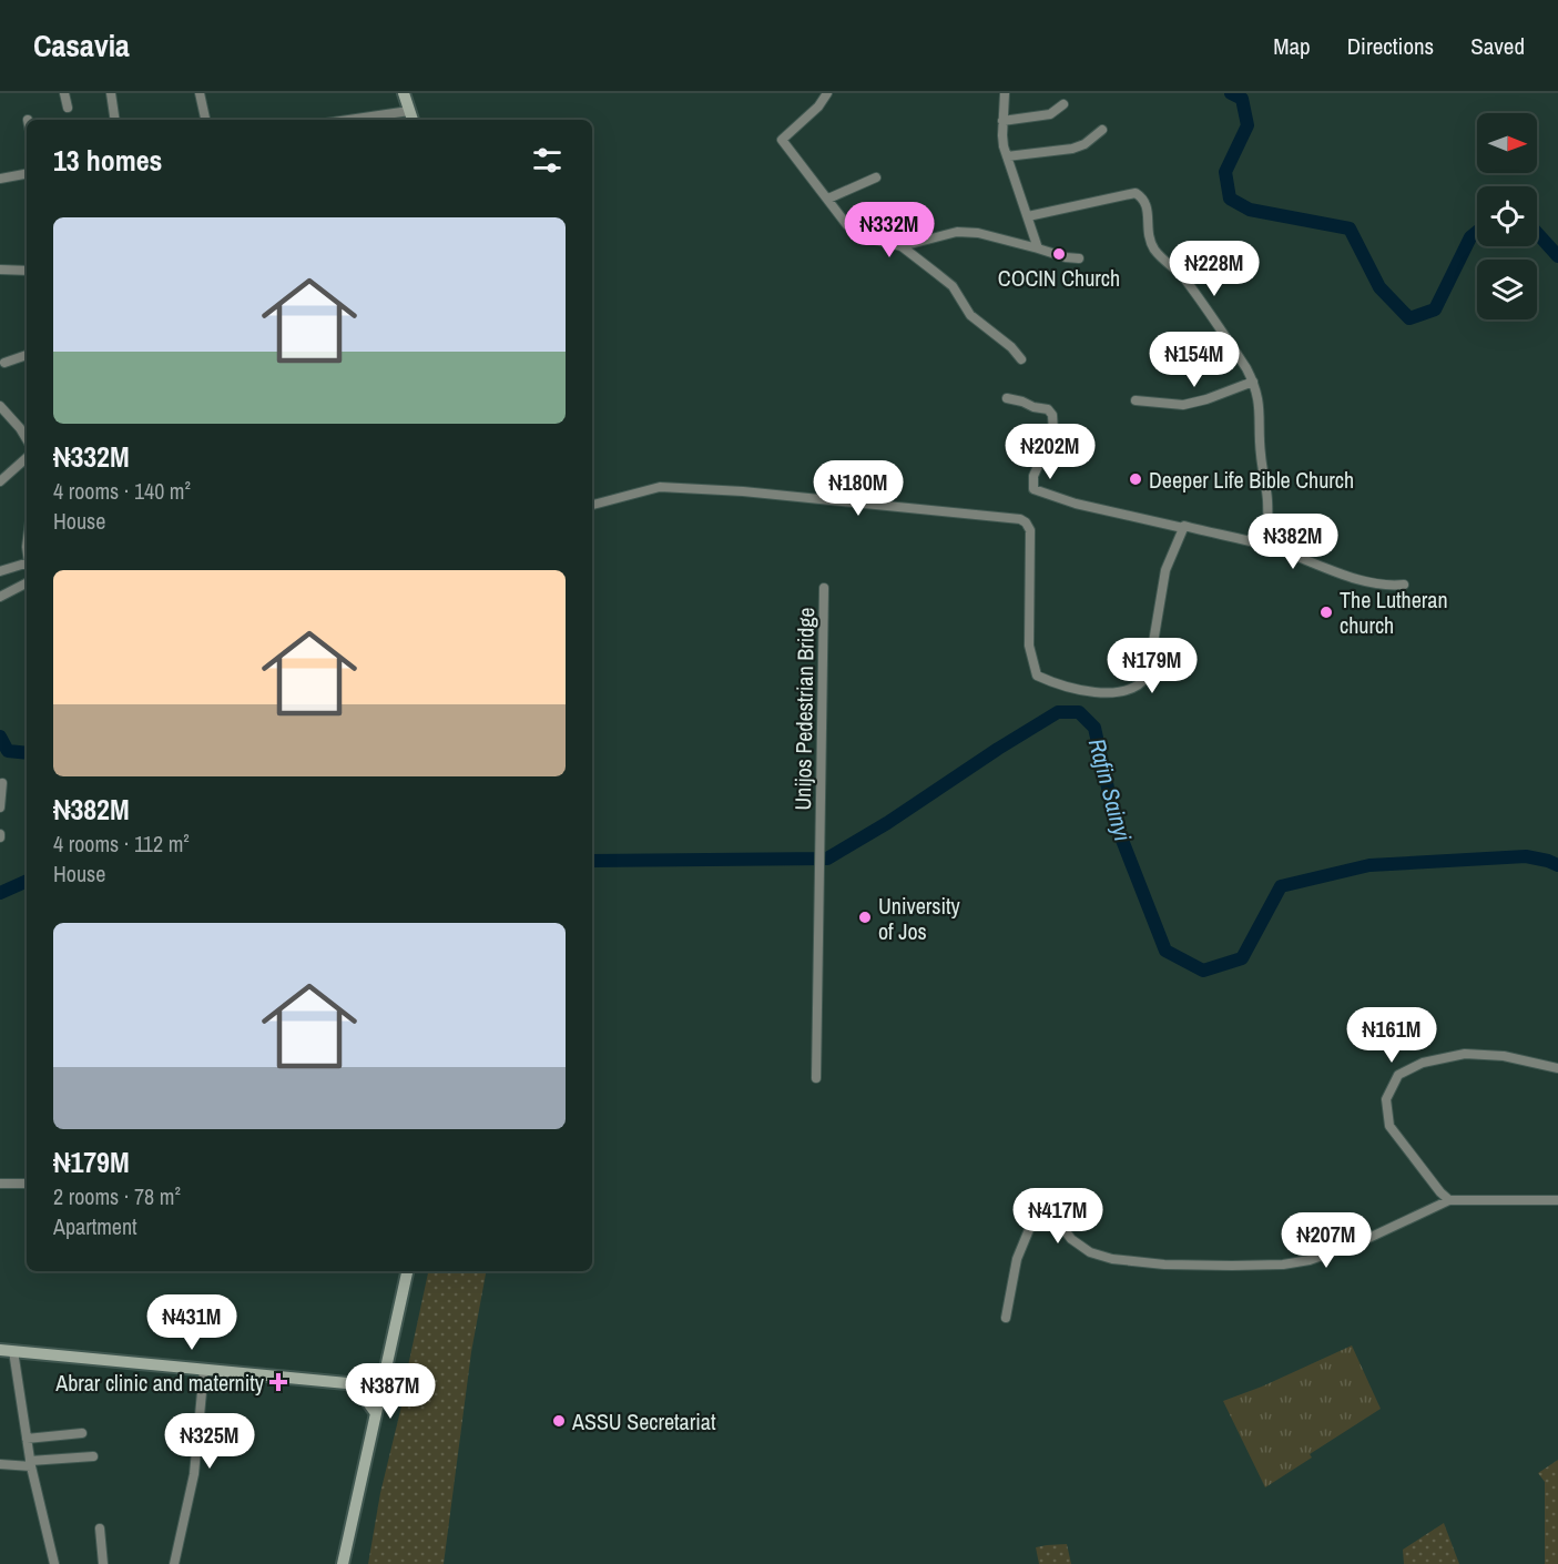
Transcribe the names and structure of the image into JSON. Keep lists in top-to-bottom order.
{
  "streets": {
    "street": ["Unijos Pedestrian Bridge"]
  },
  "water": ["Rafin Sainyi"],
  "places": {
    "other": [
      "COCIN Church",
      "Deeper Life Bible Church",
      "The Lutheran church",
      "University of Jos",
      "ASSU Secretariat"
    ],
    "health": ["Abrar clinic and maternity"]
  },
  "north": "right",
  "page": {
    "header": "Casavia",
    "nav": ["Map", "Directions", "Saved"],
    "heading": "13 homes",
    "list": [
      {
        "name": "₦332M",
        "note": "4 rooms · 140 m² · House"
      },
      {
        "name": "₦382M",
        "note": "4 rooms · 112 m² · House"
      },
      {
        "name": "₦179M",
        "note": "2 rooms · 78 m² · Apartment"
      }
    ],
    "price": [
      "₦332M",
      "₦228M",
      "₦154M",
      "₦202M",
      "₦180M",
      "₦382M",
      "₦179M",
      "₦161M",
      "₦417M",
      "₦207M",
      "₦431M",
      "₦387M",
      "₦325M"
    ]
  }
}
